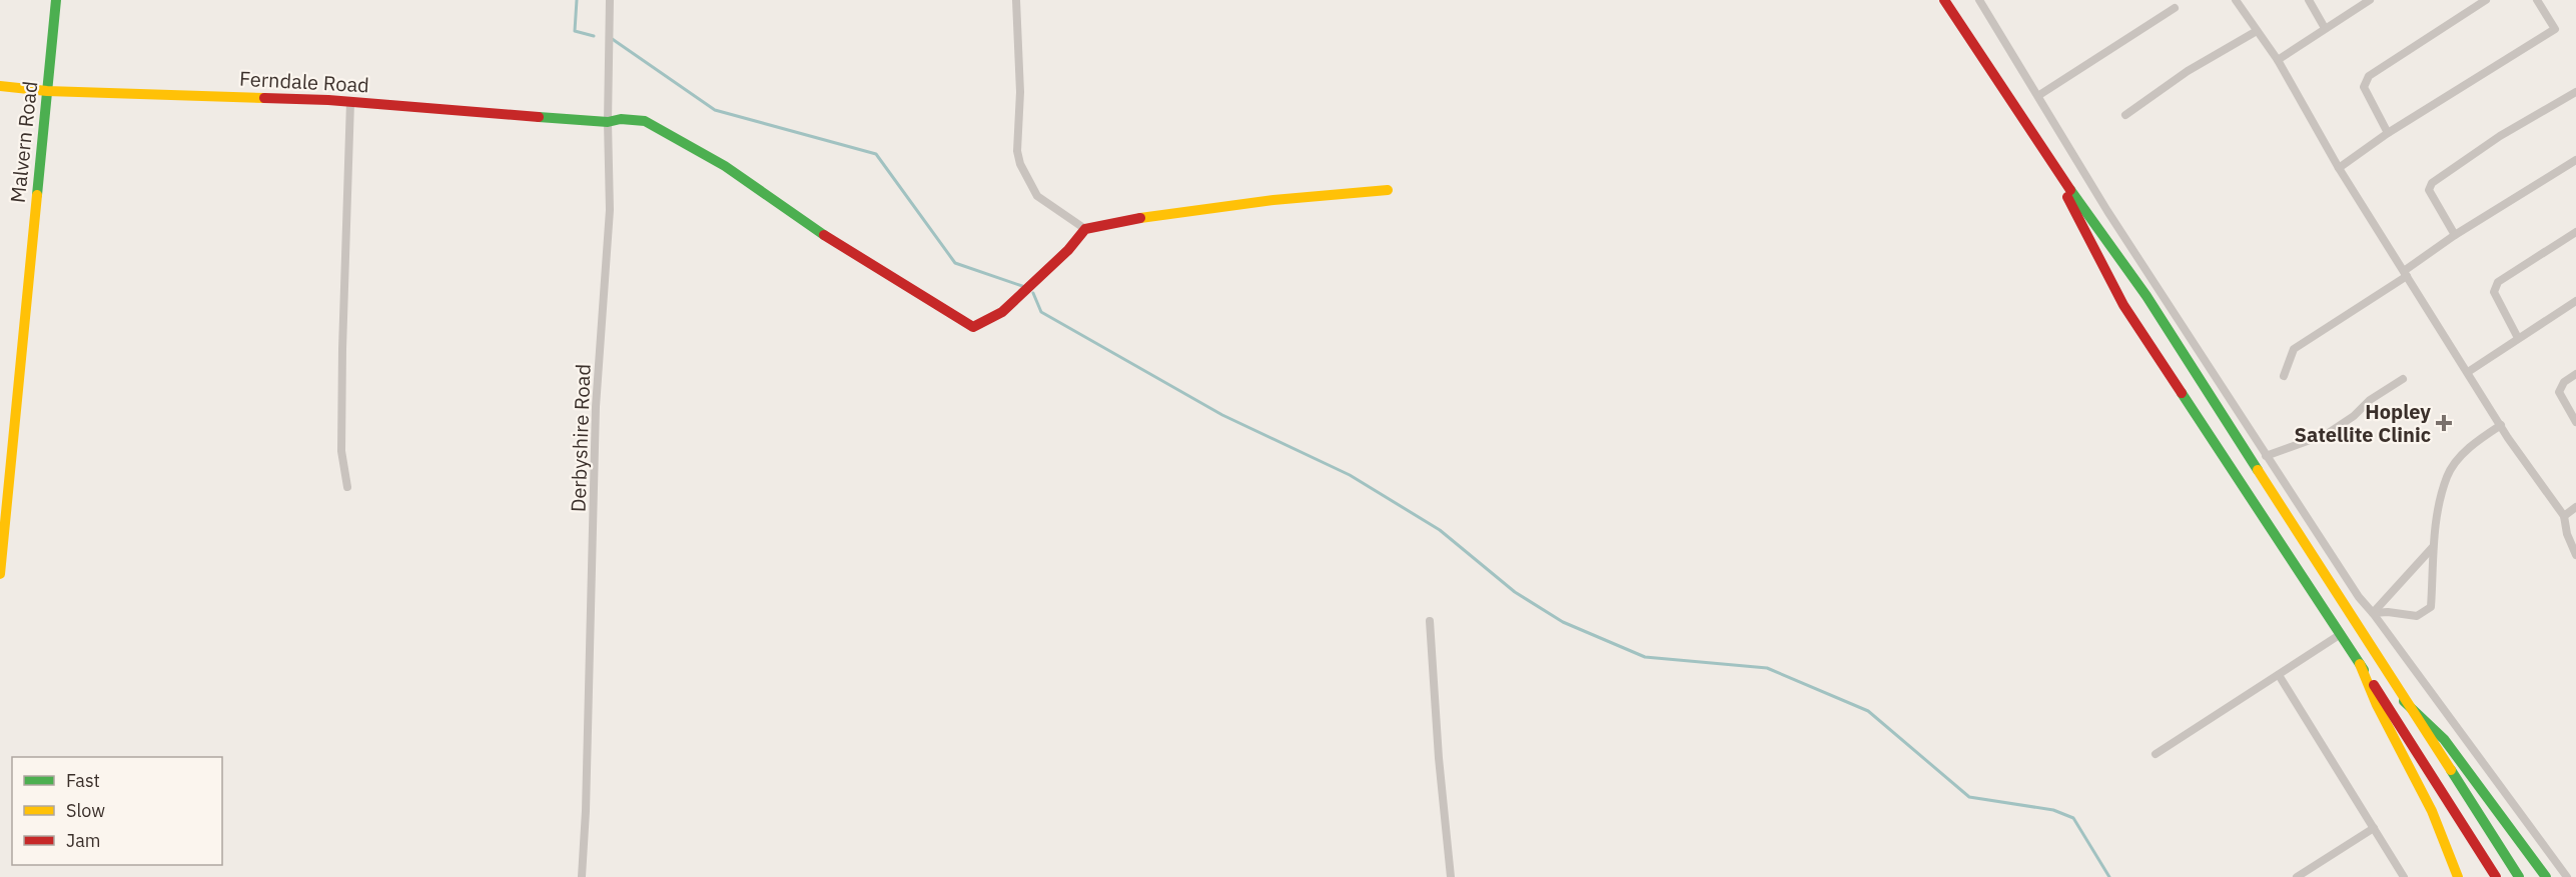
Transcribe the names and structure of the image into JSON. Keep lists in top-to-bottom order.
{
  "streets": {
    "main road": ["Ferndale Road", "Malvern Road"],
    "street": ["Derbyshire Road"]
  },
  "crossings": [
    ["Ferndale Road", "Malvern Road"],
    ["Ferndale Road", "Derbyshire Road"]
  ],
  "places": {
    "health": ["Hopley Satellite Clinic"]
  },
  "legend": ["Fast", "Slow", "Jam"]
}
